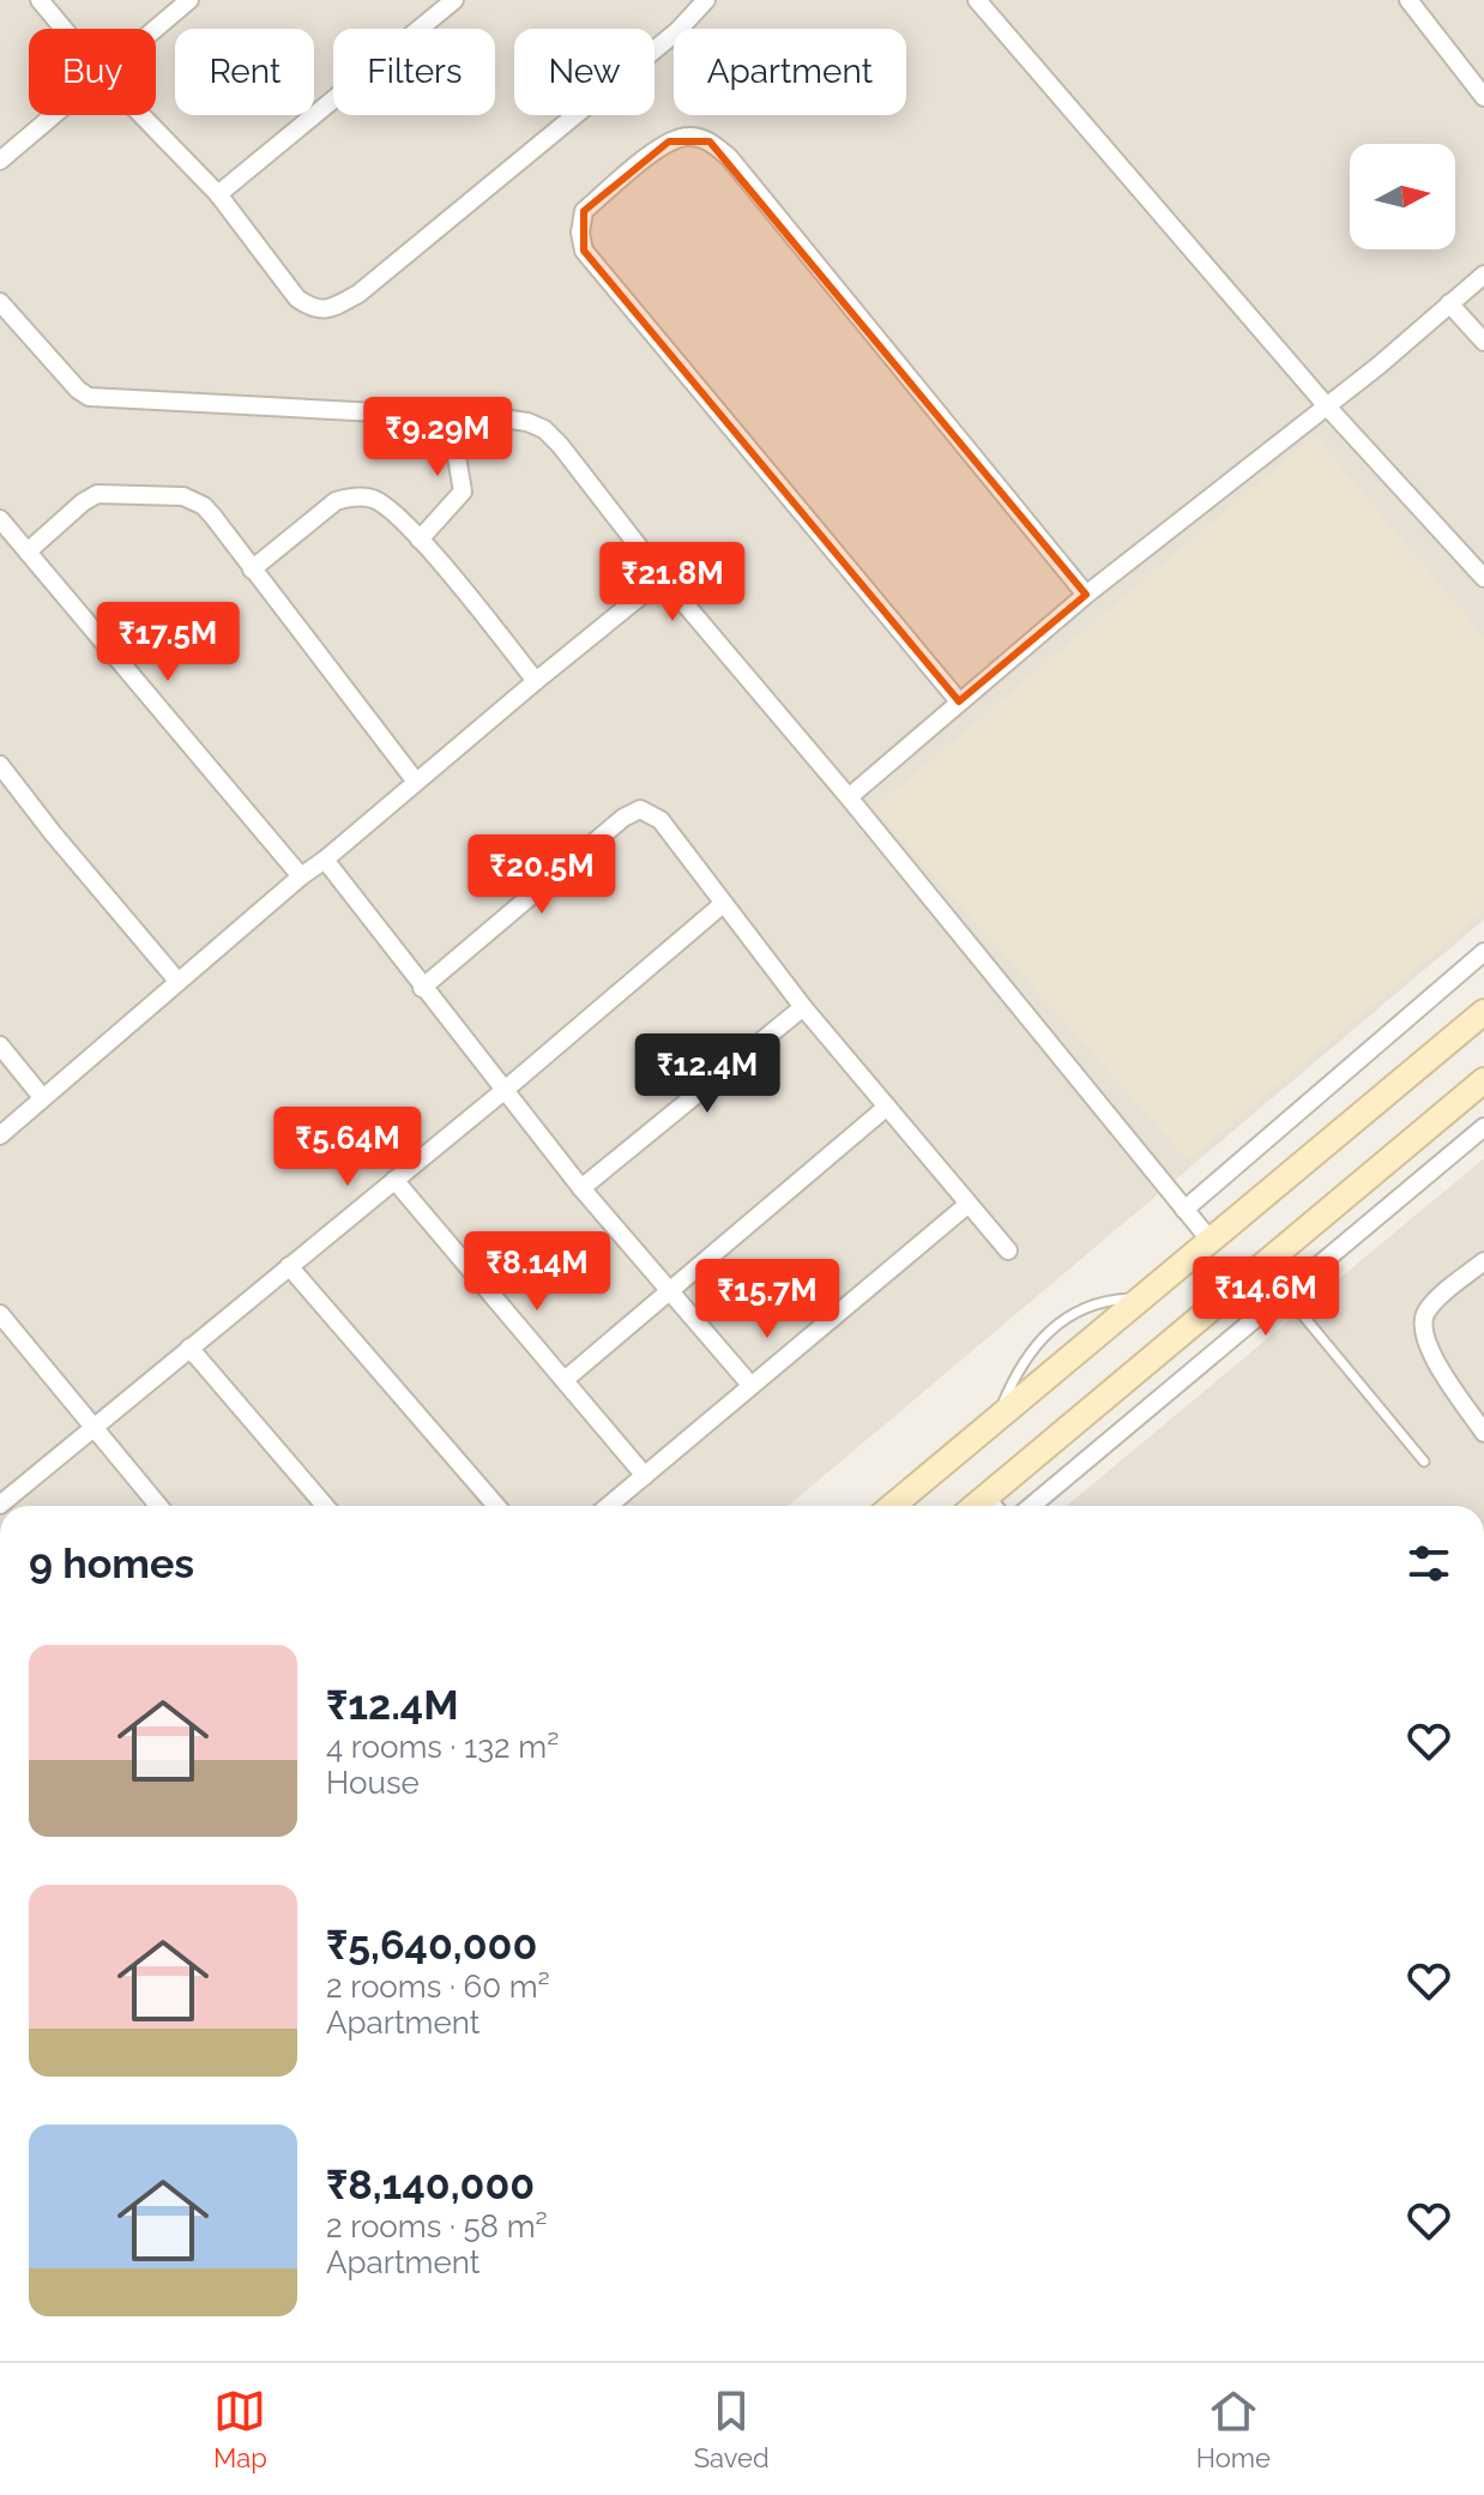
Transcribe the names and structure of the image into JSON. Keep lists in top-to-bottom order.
{
  "north": "right",
  "page": {
    "chip": [
      "Buy",
      "Rent",
      "Filters",
      "New",
      "Apartment"
    ],
    "price": [
      "₹9.29M",
      "₹21.8M",
      "₹17.5M",
      "₹20.5M",
      "₹12.4M",
      "₹5.64M",
      "₹8.14M",
      "₹14.6M",
      "₹15.7M"
    ],
    "heading": "9 homes",
    "list": [
      {
        "name": "₹12.4M",
        "note": "4 rooms · 132 m² · House"
      },
      {
        "name": "₹5,640,000",
        "note": "2 rooms · 60 m² · Apartment"
      },
      {
        "name": "₹8,140,000",
        "note": "2 rooms · 58 m² · Apartment"
      }
    ],
    "tabs": ["Map", "Saved", "Home"]
  }
}
